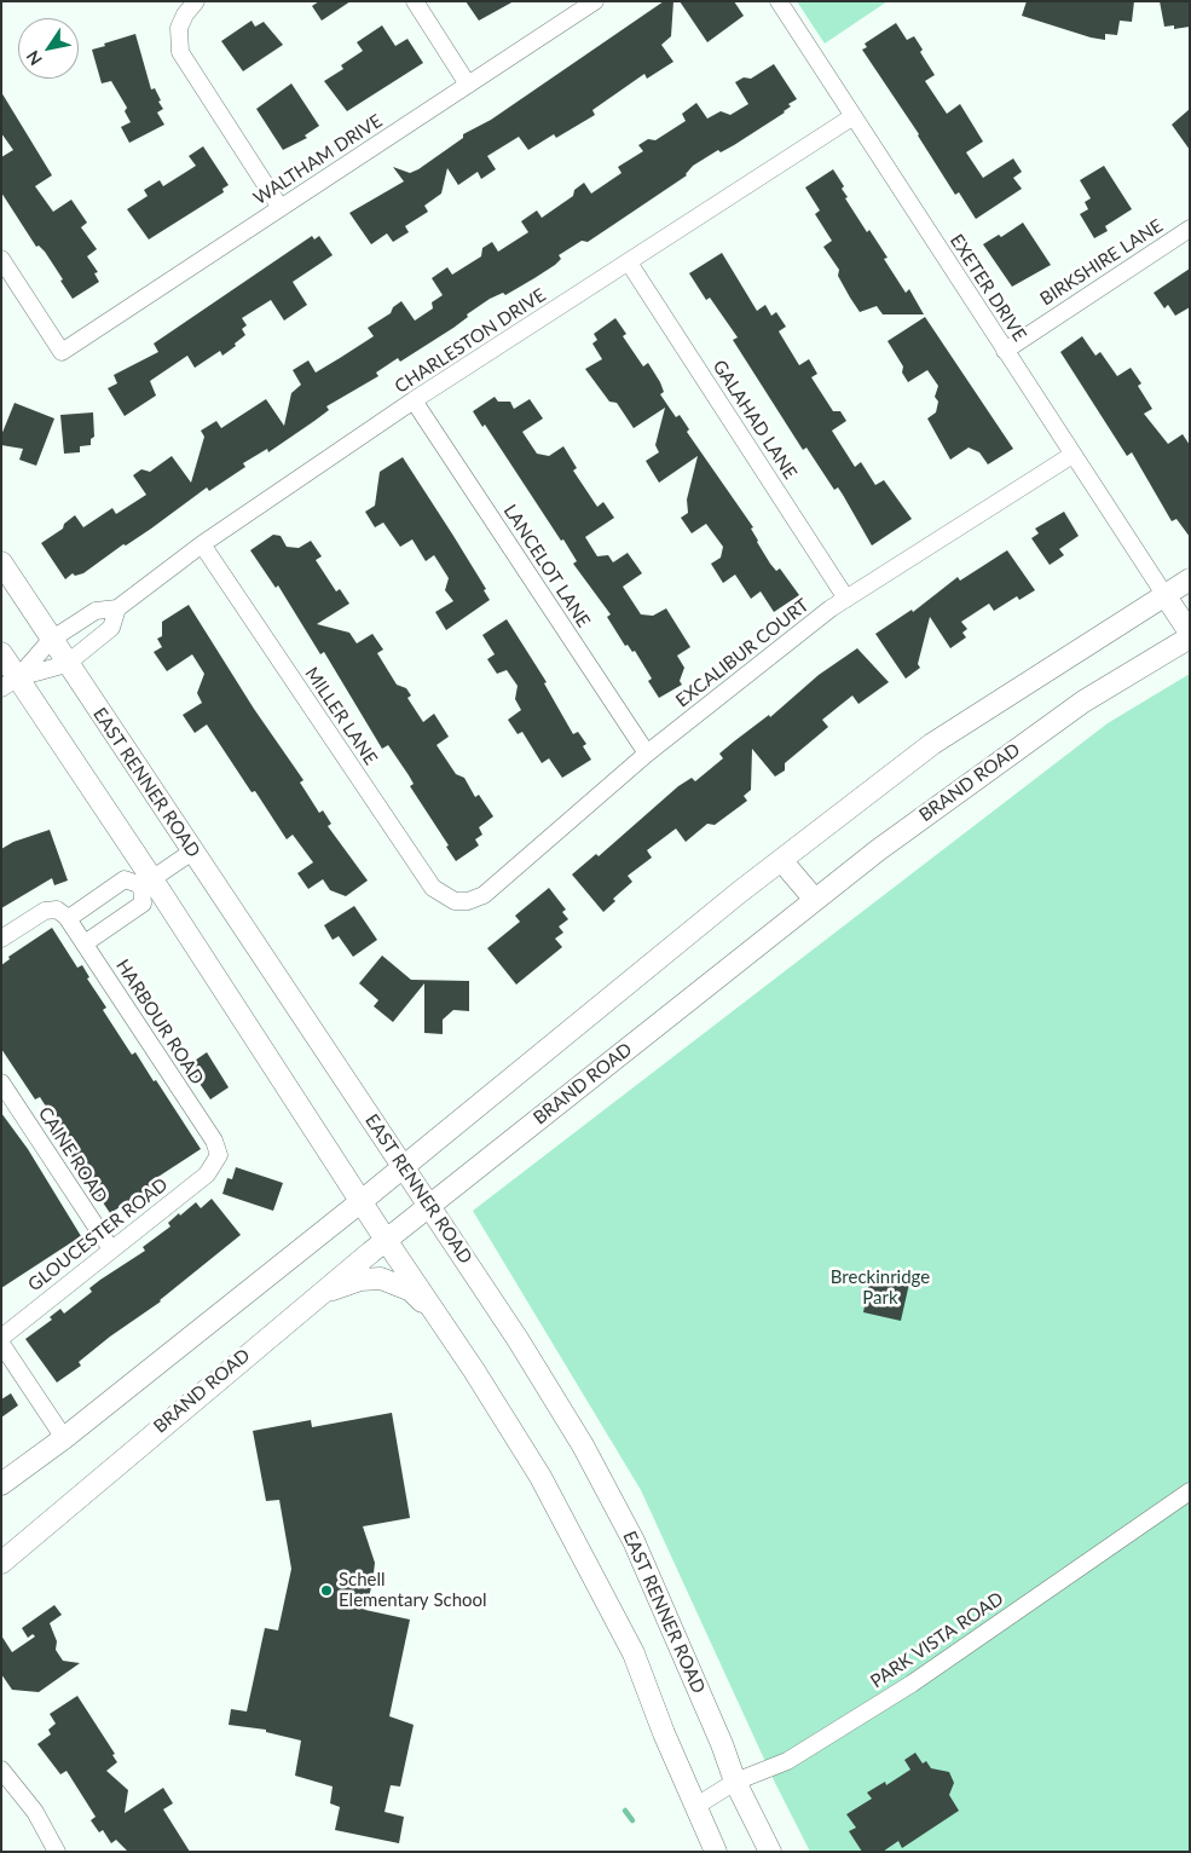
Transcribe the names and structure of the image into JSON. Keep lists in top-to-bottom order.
{
  "streets": {
    "main road": ["EAST RENNER ROAD", "BRAND ROAD"],
    "street": [
      "WALTHAM DRIVE",
      "BIRKSHIRE LANE",
      "EXETER DRIVE",
      "CHARLESTON DRIVE",
      "GALAHAD LANE",
      "LANCELOT LANE",
      "EXCALIBUR COURT",
      "MILLER LANE",
      "HARBOUR ROAD",
      "CAINE ROAD",
      "GLOUCESTER ROAD",
      "PARK VISTA ROAD"
    ]
  },
  "crossings": [
    ["BIRKSHIRE LANE", "EXETER DRIVE"],
    ["EXETER DRIVE", "CHARLESTON DRIVE"],
    ["EXETER DRIVE", "EXCALIBUR COURT"],
    ["CHARLESTON DRIVE", "GALAHAD LANE"],
    ["CHARLESTON DRIVE", "LANCELOT LANE"],
    ["CHARLESTON DRIVE", "MILLER LANE"],
    ["CHARLESTON DRIVE", "EAST RENNER ROAD"],
    ["GALAHAD LANE", "EXCALIBUR COURT"],
    ["LANCELOT LANE", "EXCALIBUR COURT"],
    ["EXCALIBUR COURT", "MILLER LANE"],
    ["EAST RENNER ROAD", "BRAND ROAD"],
    ["EAST RENNER ROAD", "PARK VISTA ROAD"],
    ["HARBOUR ROAD", "GLOUCESTER ROAD"],
    ["CAINE ROAD", "GLOUCESTER ROAD"]
  ],
  "parks": ["Breckinridge Park"],
  "places": ["Schell Elementary School"],
  "north": "bottom left"
}
